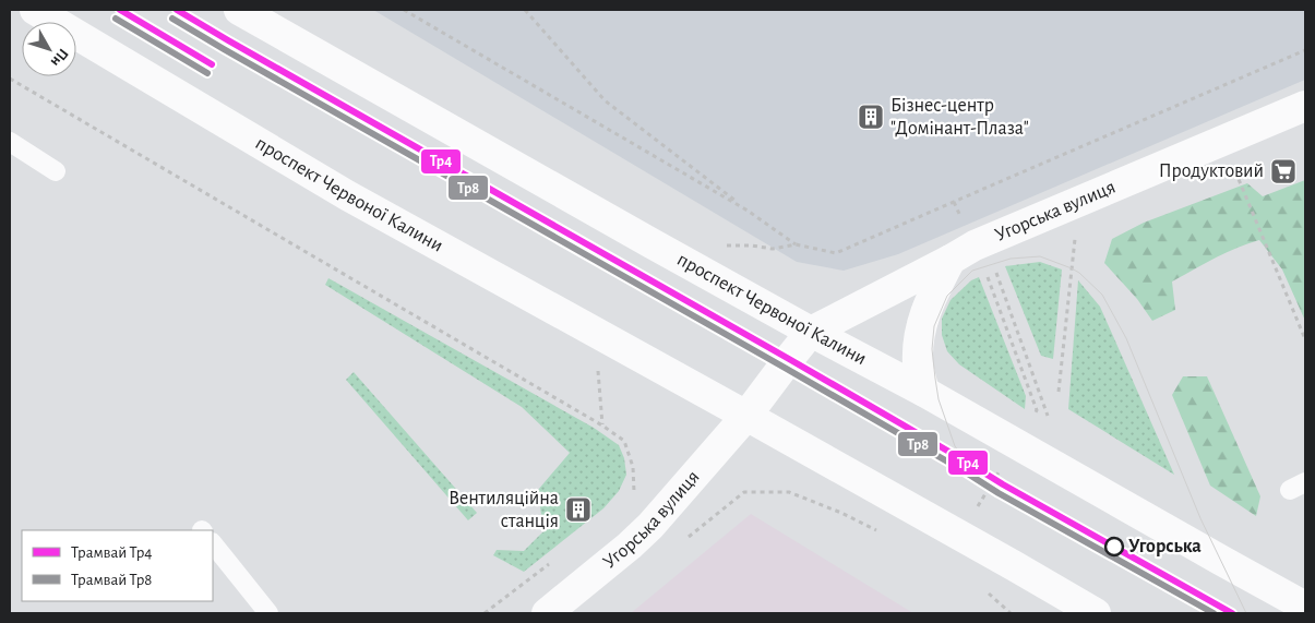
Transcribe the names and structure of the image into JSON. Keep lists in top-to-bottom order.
{
  "streets": {
    "main road": ["проспект Червоної Калини", "Угорська вулиця"]
  },
  "crossings": [
    ["проспект Червоної Калини", "Угорська вулиця"]
  ],
  "places": {
    "building": ["Бізнес-центр \"Домінант-Плаза\"", "Вентиляційна станція"],
    "supermarket": ["Продуктовий"],
    "other": ["Угорська"]
  },
  "lines": ["tram line Тр4", "tram line Тр8"],
  "legend": ["Трамвай Тр4", "Трамвай Тр8"],
  "north": "bottom right"
}
